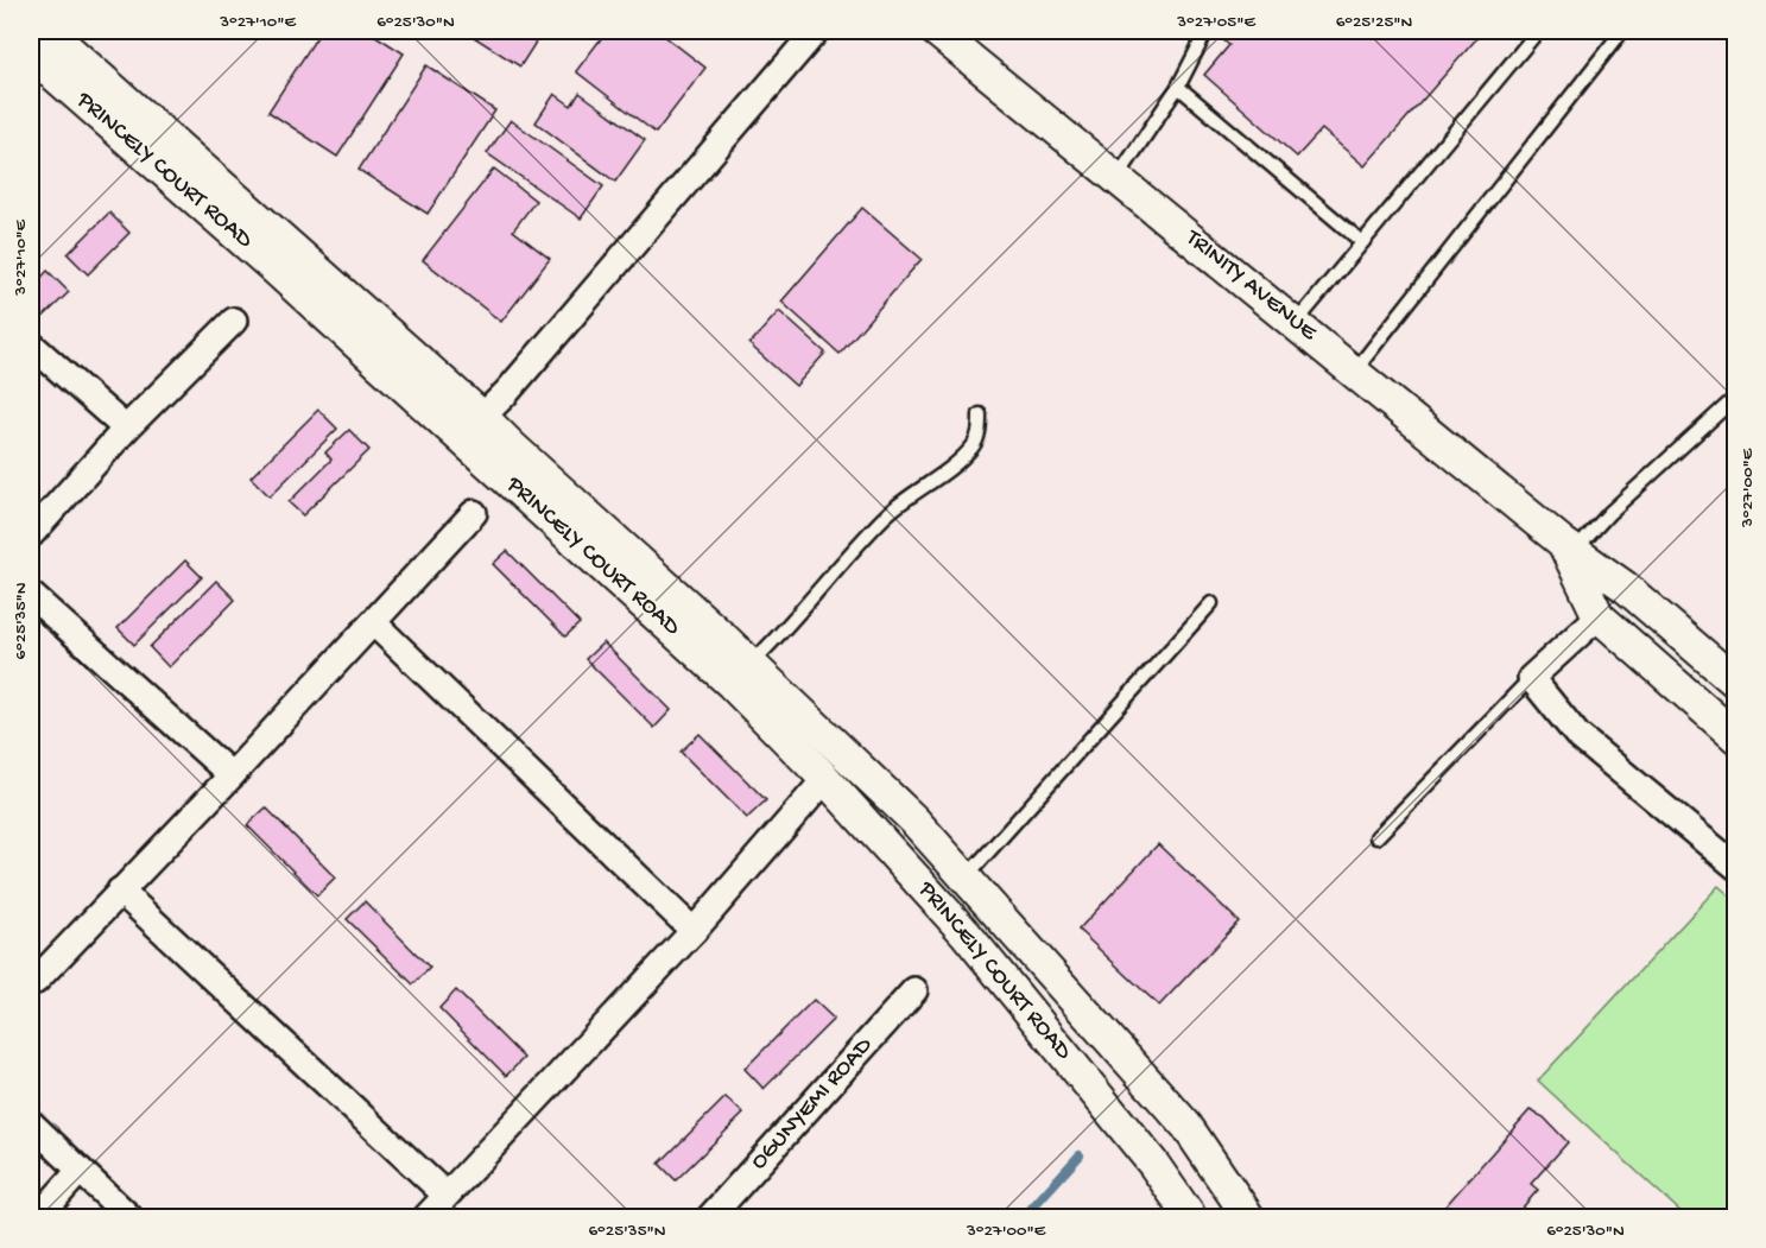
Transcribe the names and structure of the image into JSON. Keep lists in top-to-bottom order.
{
  "streets": {
    "street": ["PRINCELY COURT ROAD", "TRINITY AVENUE", "OGUNYEMI ROAD"]
  },
  "coordinates": [
    "3°27'10\"E",
    "6°25'30\"N",
    "3°27'05\"E",
    "6°25'25\"N",
    "3°27'00\"E",
    "6°25'35\"N"
  ]
}
